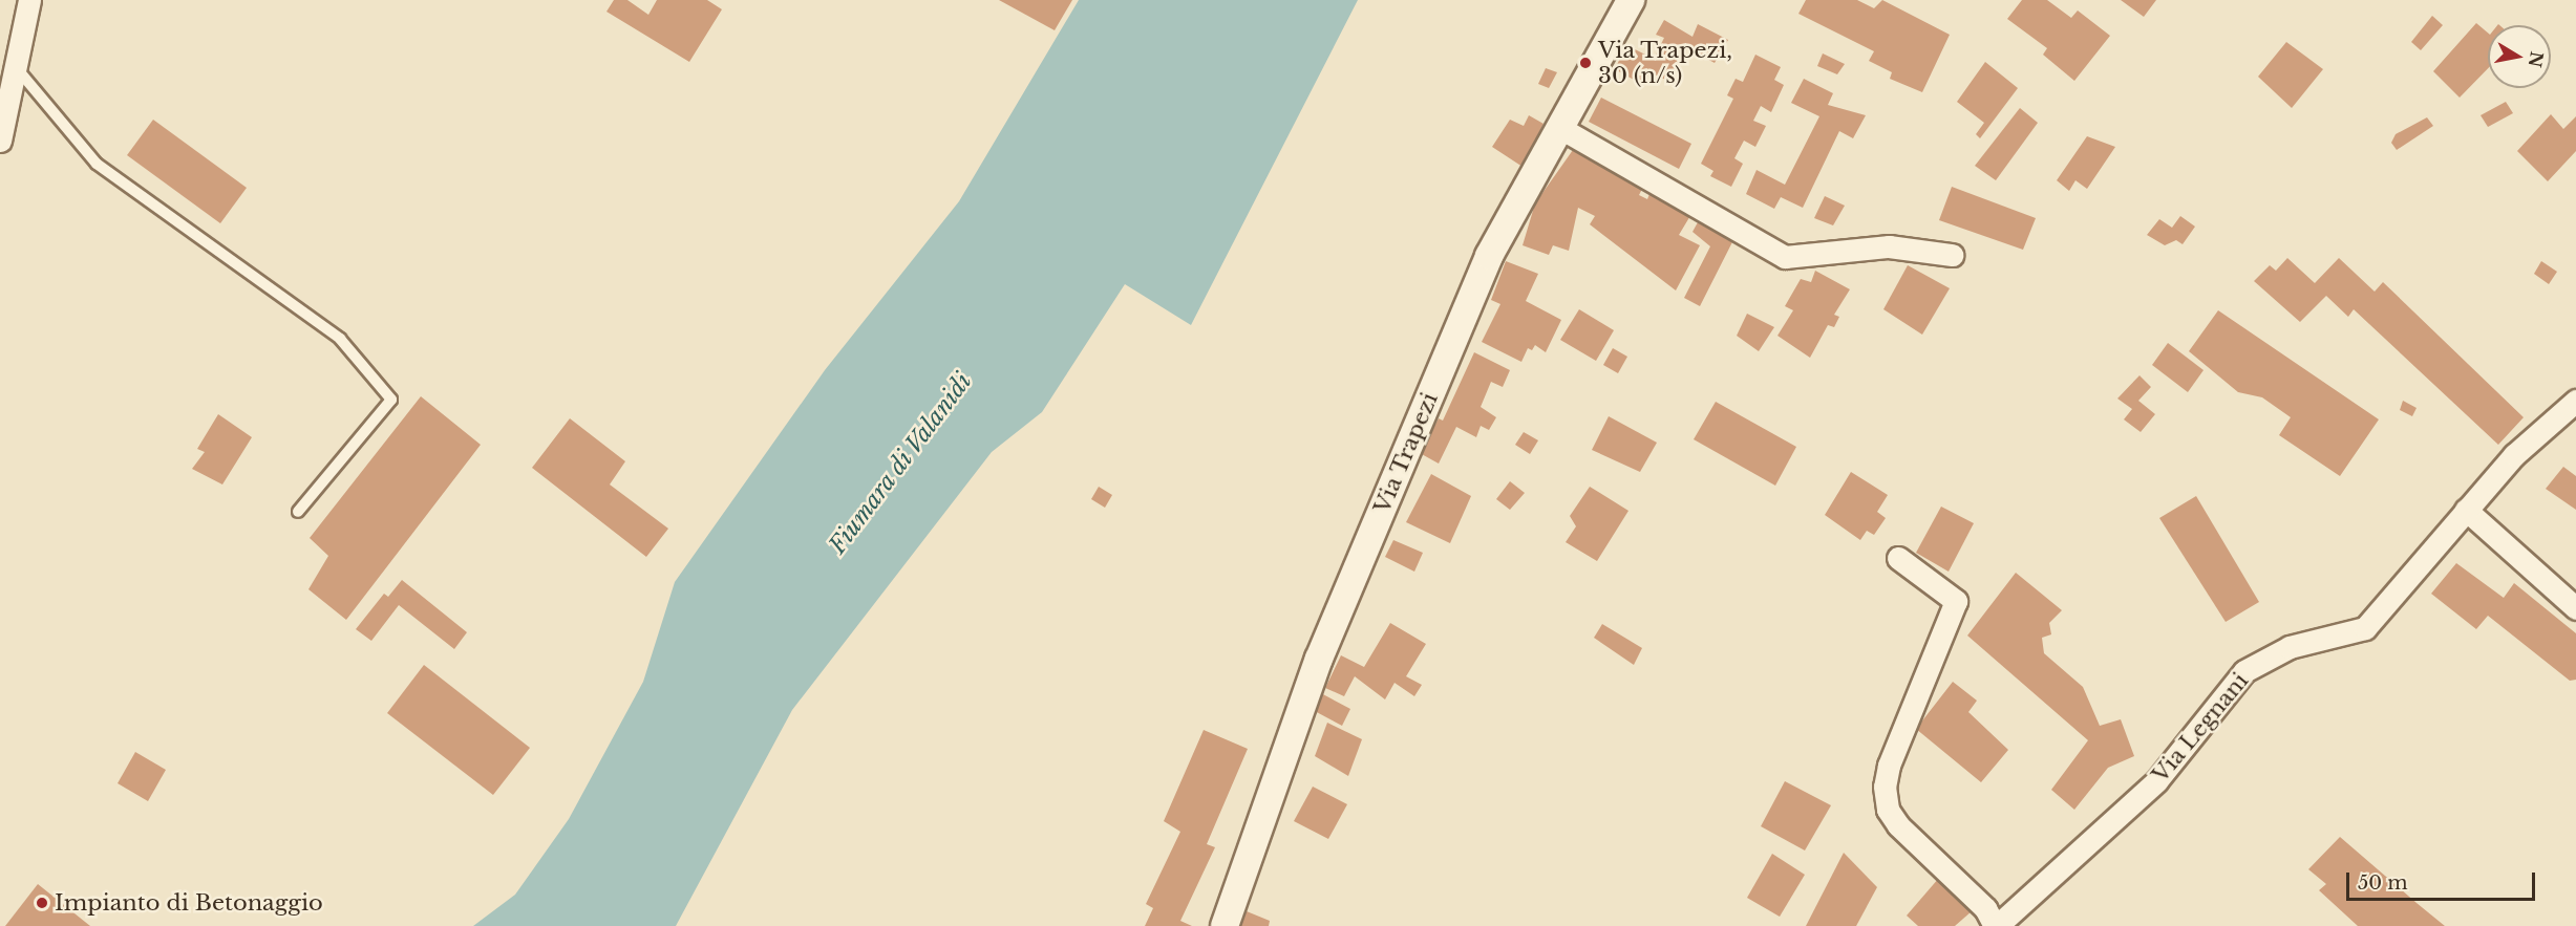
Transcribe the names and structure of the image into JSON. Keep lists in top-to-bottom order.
{
  "streets": {
    "street": ["Via Trapezi", "Via Legnani"]
  },
  "water": ["Fiumara di Valanidi"],
  "places": ["Via Trapezi, 30 (n/s)", "Impianto di Betonaggio"],
  "scale_bar": "50 m",
  "north": "right"
}
